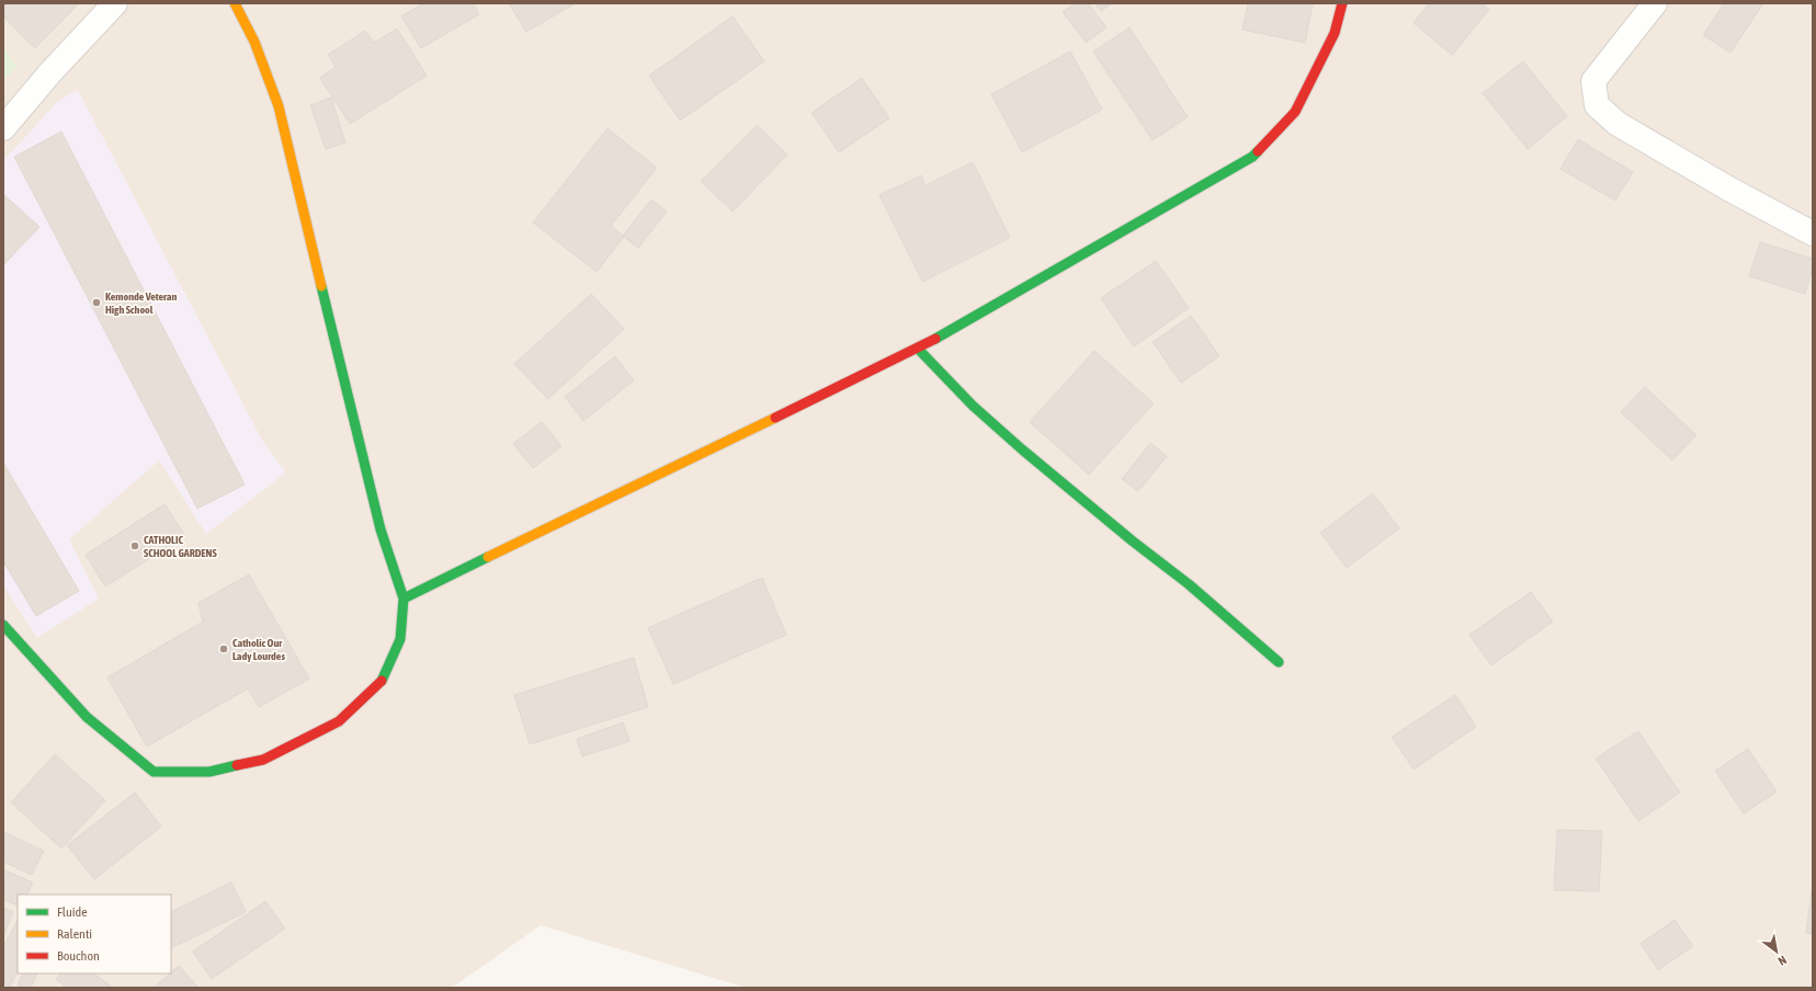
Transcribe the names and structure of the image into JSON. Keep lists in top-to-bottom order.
{
  "places": ["Kemonde Veteran High School", "CATHOLIC SCHOOL GARDENS", "Catholic Our Lady Lourdes"],
  "legend": ["Fluide", "Ralenti", "Bouchon"],
  "north": "bottom right"
}
